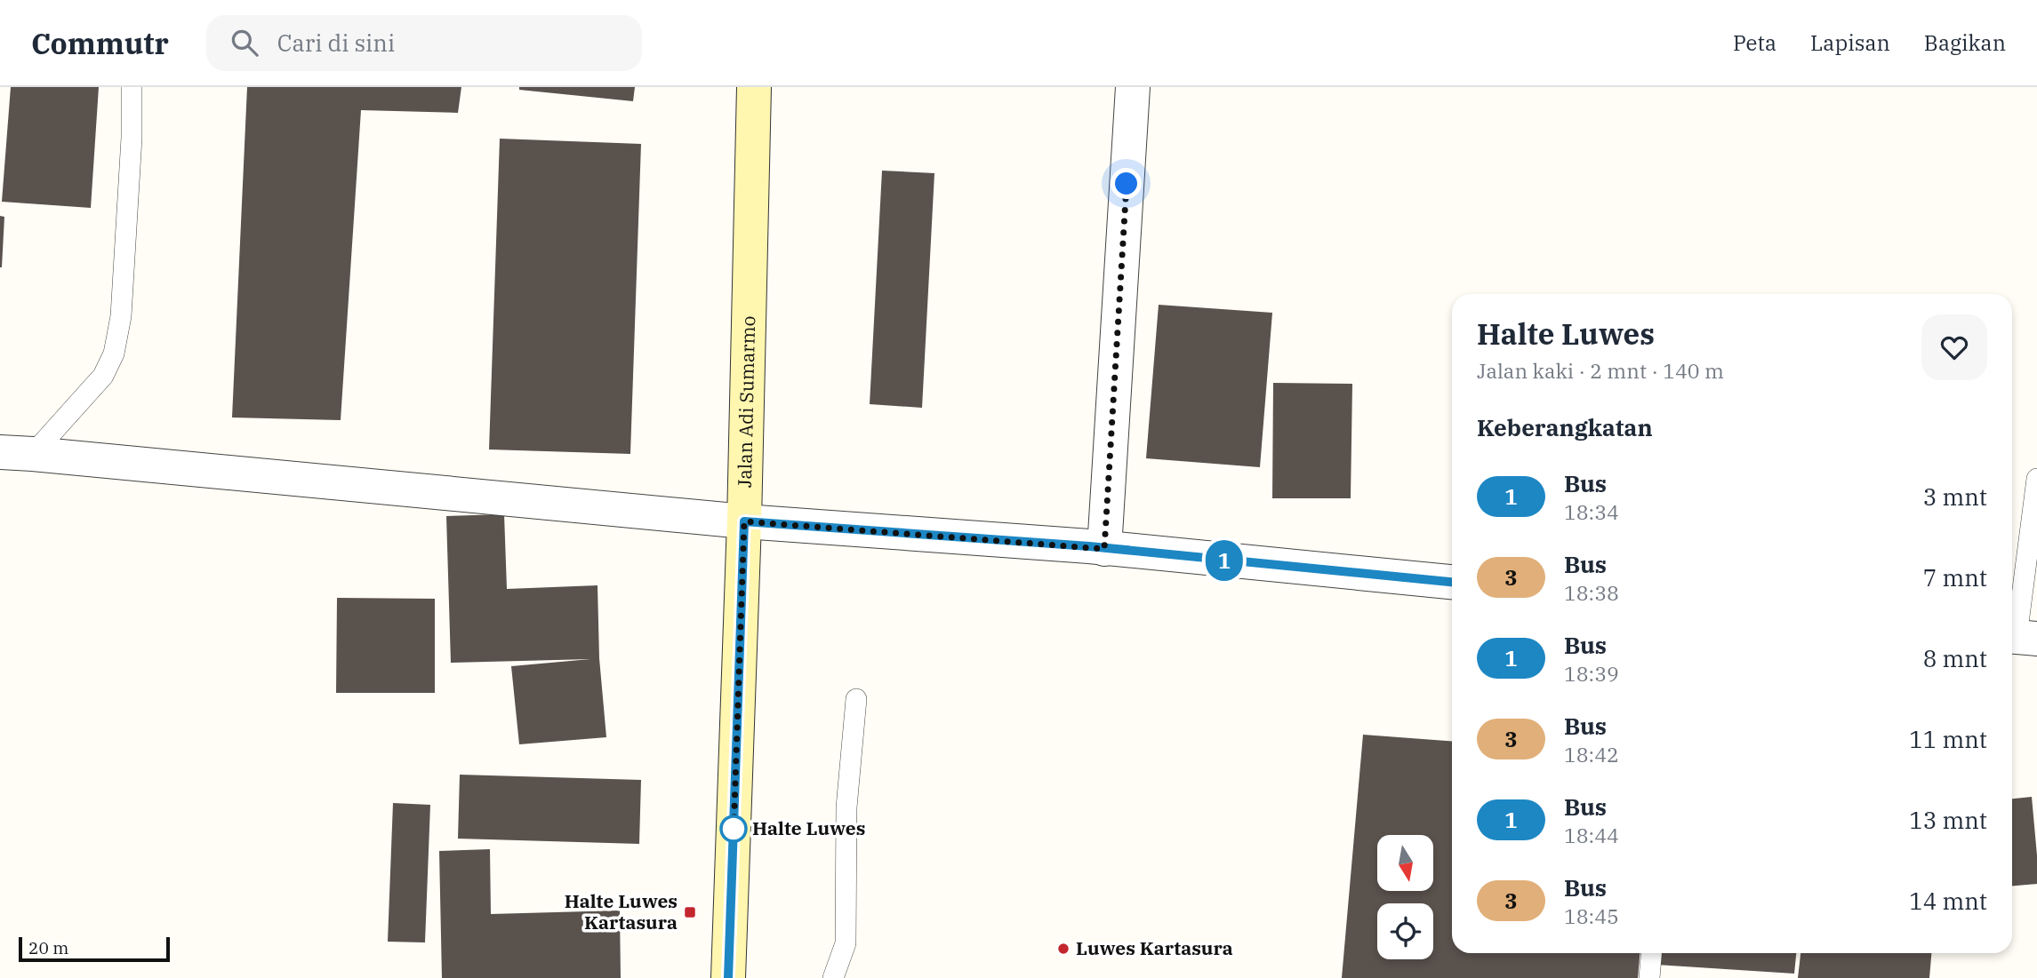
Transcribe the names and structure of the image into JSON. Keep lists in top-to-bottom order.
{
  "streets": {
    "main road": ["Jalan Adi Sumarmo"]
  },
  "places": {
    "other": ["Halte Luwes", "Luwes Kartasura"],
    "transit": ["Halte Luwes Kartasura"]
  },
  "lines": ["bus line 1"],
  "scale_bar": "20 m",
  "north": "bottom",
  "page": {
    "header": "Commutr",
    "search": "Cari di sini",
    "nav": ["Peta", "Lapisan", "Bagikan"],
    "on_map": "1",
    "heading": [
      ["Halte Luwes", "Jalan kaki · 2 mnt · 140 m"],
      "Keberangkatan"
    ],
    "list": [
      {
        "mark": "1",
        "name": "Bus",
        "note": "18:34",
        "value": "3 mnt"
      },
      {
        "mark": "3",
        "name": "Bus",
        "note": "18:38",
        "value": "7 mnt"
      },
      {
        "mark": "1",
        "name": "Bus",
        "note": "18:39",
        "value": "8 mnt"
      },
      {
        "mark": "3",
        "name": "Bus",
        "note": "18:42",
        "value": "11 mnt"
      },
      {
        "mark": "1",
        "name": "Bus",
        "note": "18:44",
        "value": "13 mnt"
      },
      {
        "mark": "3",
        "name": "Bus",
        "note": "18:45",
        "value": "14 mnt"
      }
    ],
    "scale": "20 m"
  }
}
